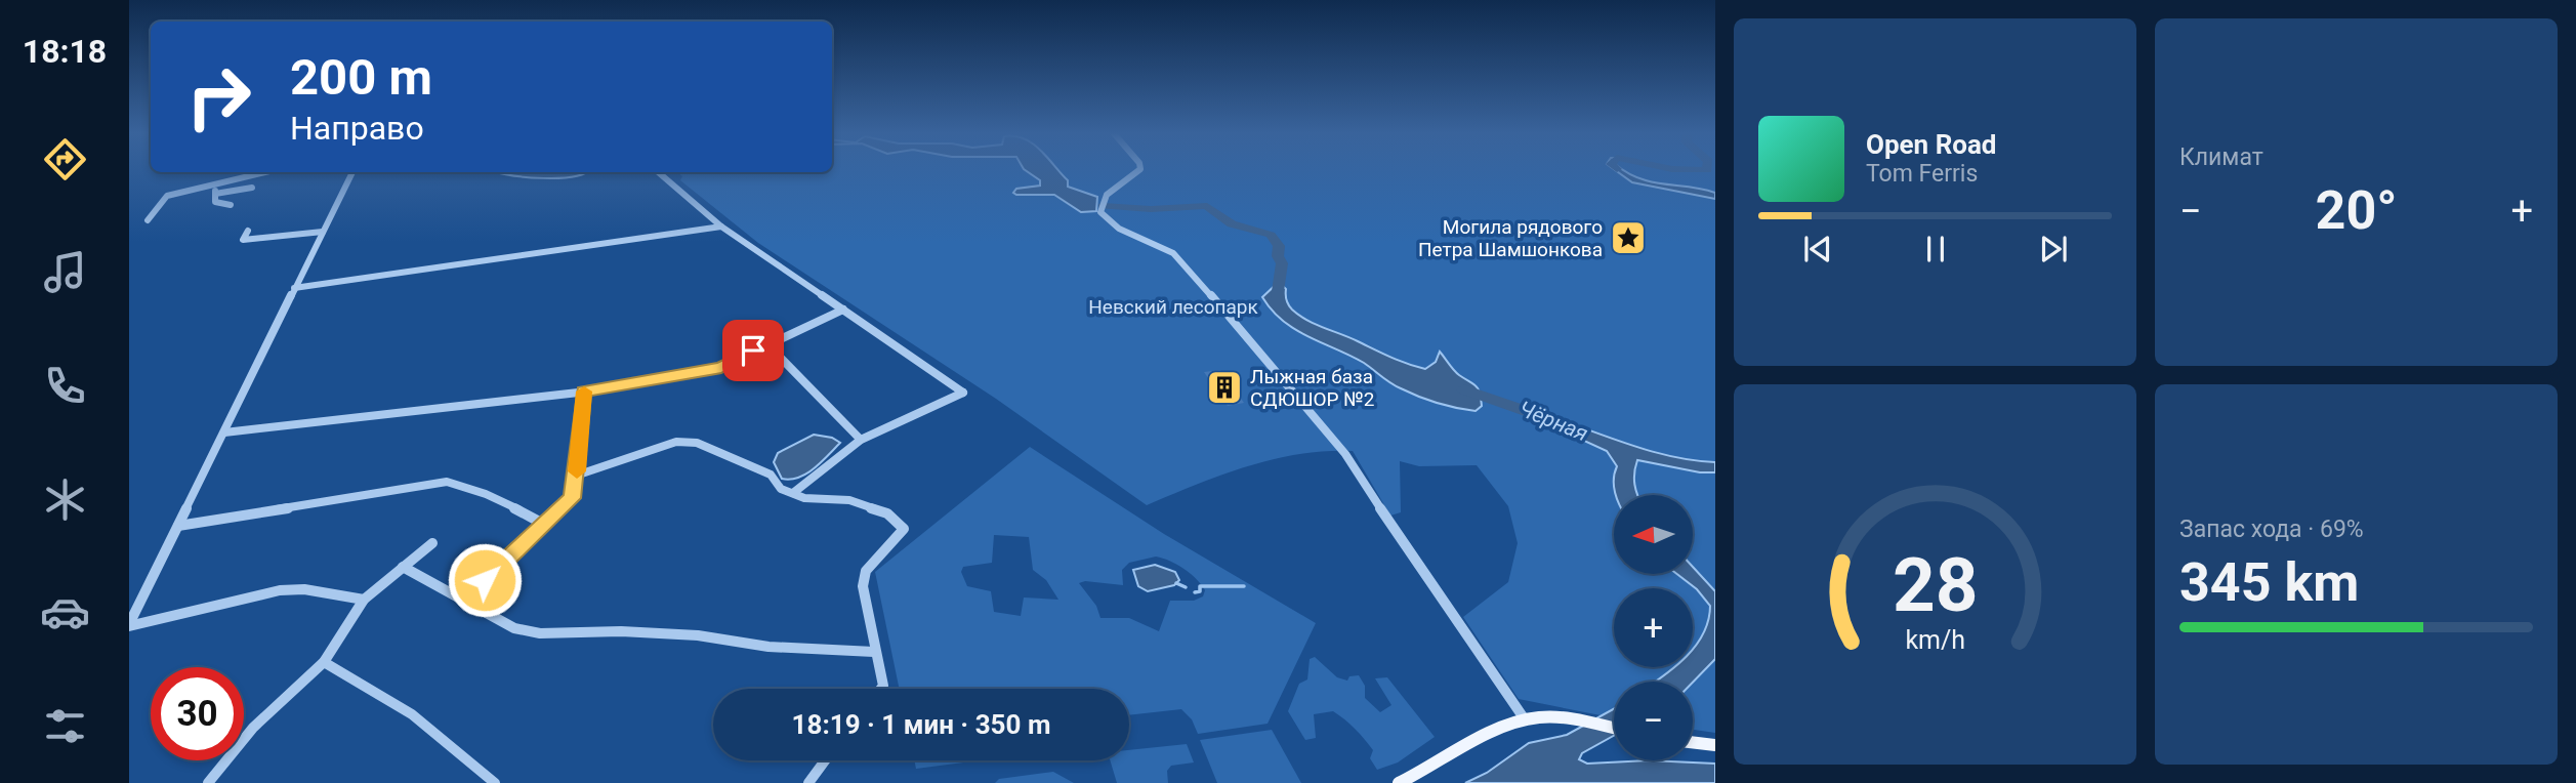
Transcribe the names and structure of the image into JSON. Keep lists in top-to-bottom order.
{
  "water": ["Чёрная"],
  "parks": ["Невский лесопарк"],
  "places": {
    "place": ["Могила рядового Петра Шамшонкова"],
    "building": ["Лыжная база СДЮШОР №2"]
  },
  "north": "left",
  "page": {
    "tabs": "18:18",
    "tile": [
      "Климат",
      ["Запас хода · 69%", "345 km"]
    ],
    "turn": ["200 m", "Направо"],
    "song": ["Open Road", "Tom Ferris"],
    "heat": ["−", "20°", "+"],
    "map_buttons": ["+", "−"],
    "limit": "30",
    "trip": "18:19 · 1 мин · 350 m",
    "gauge": ["28", "km/h"]
  }
}
